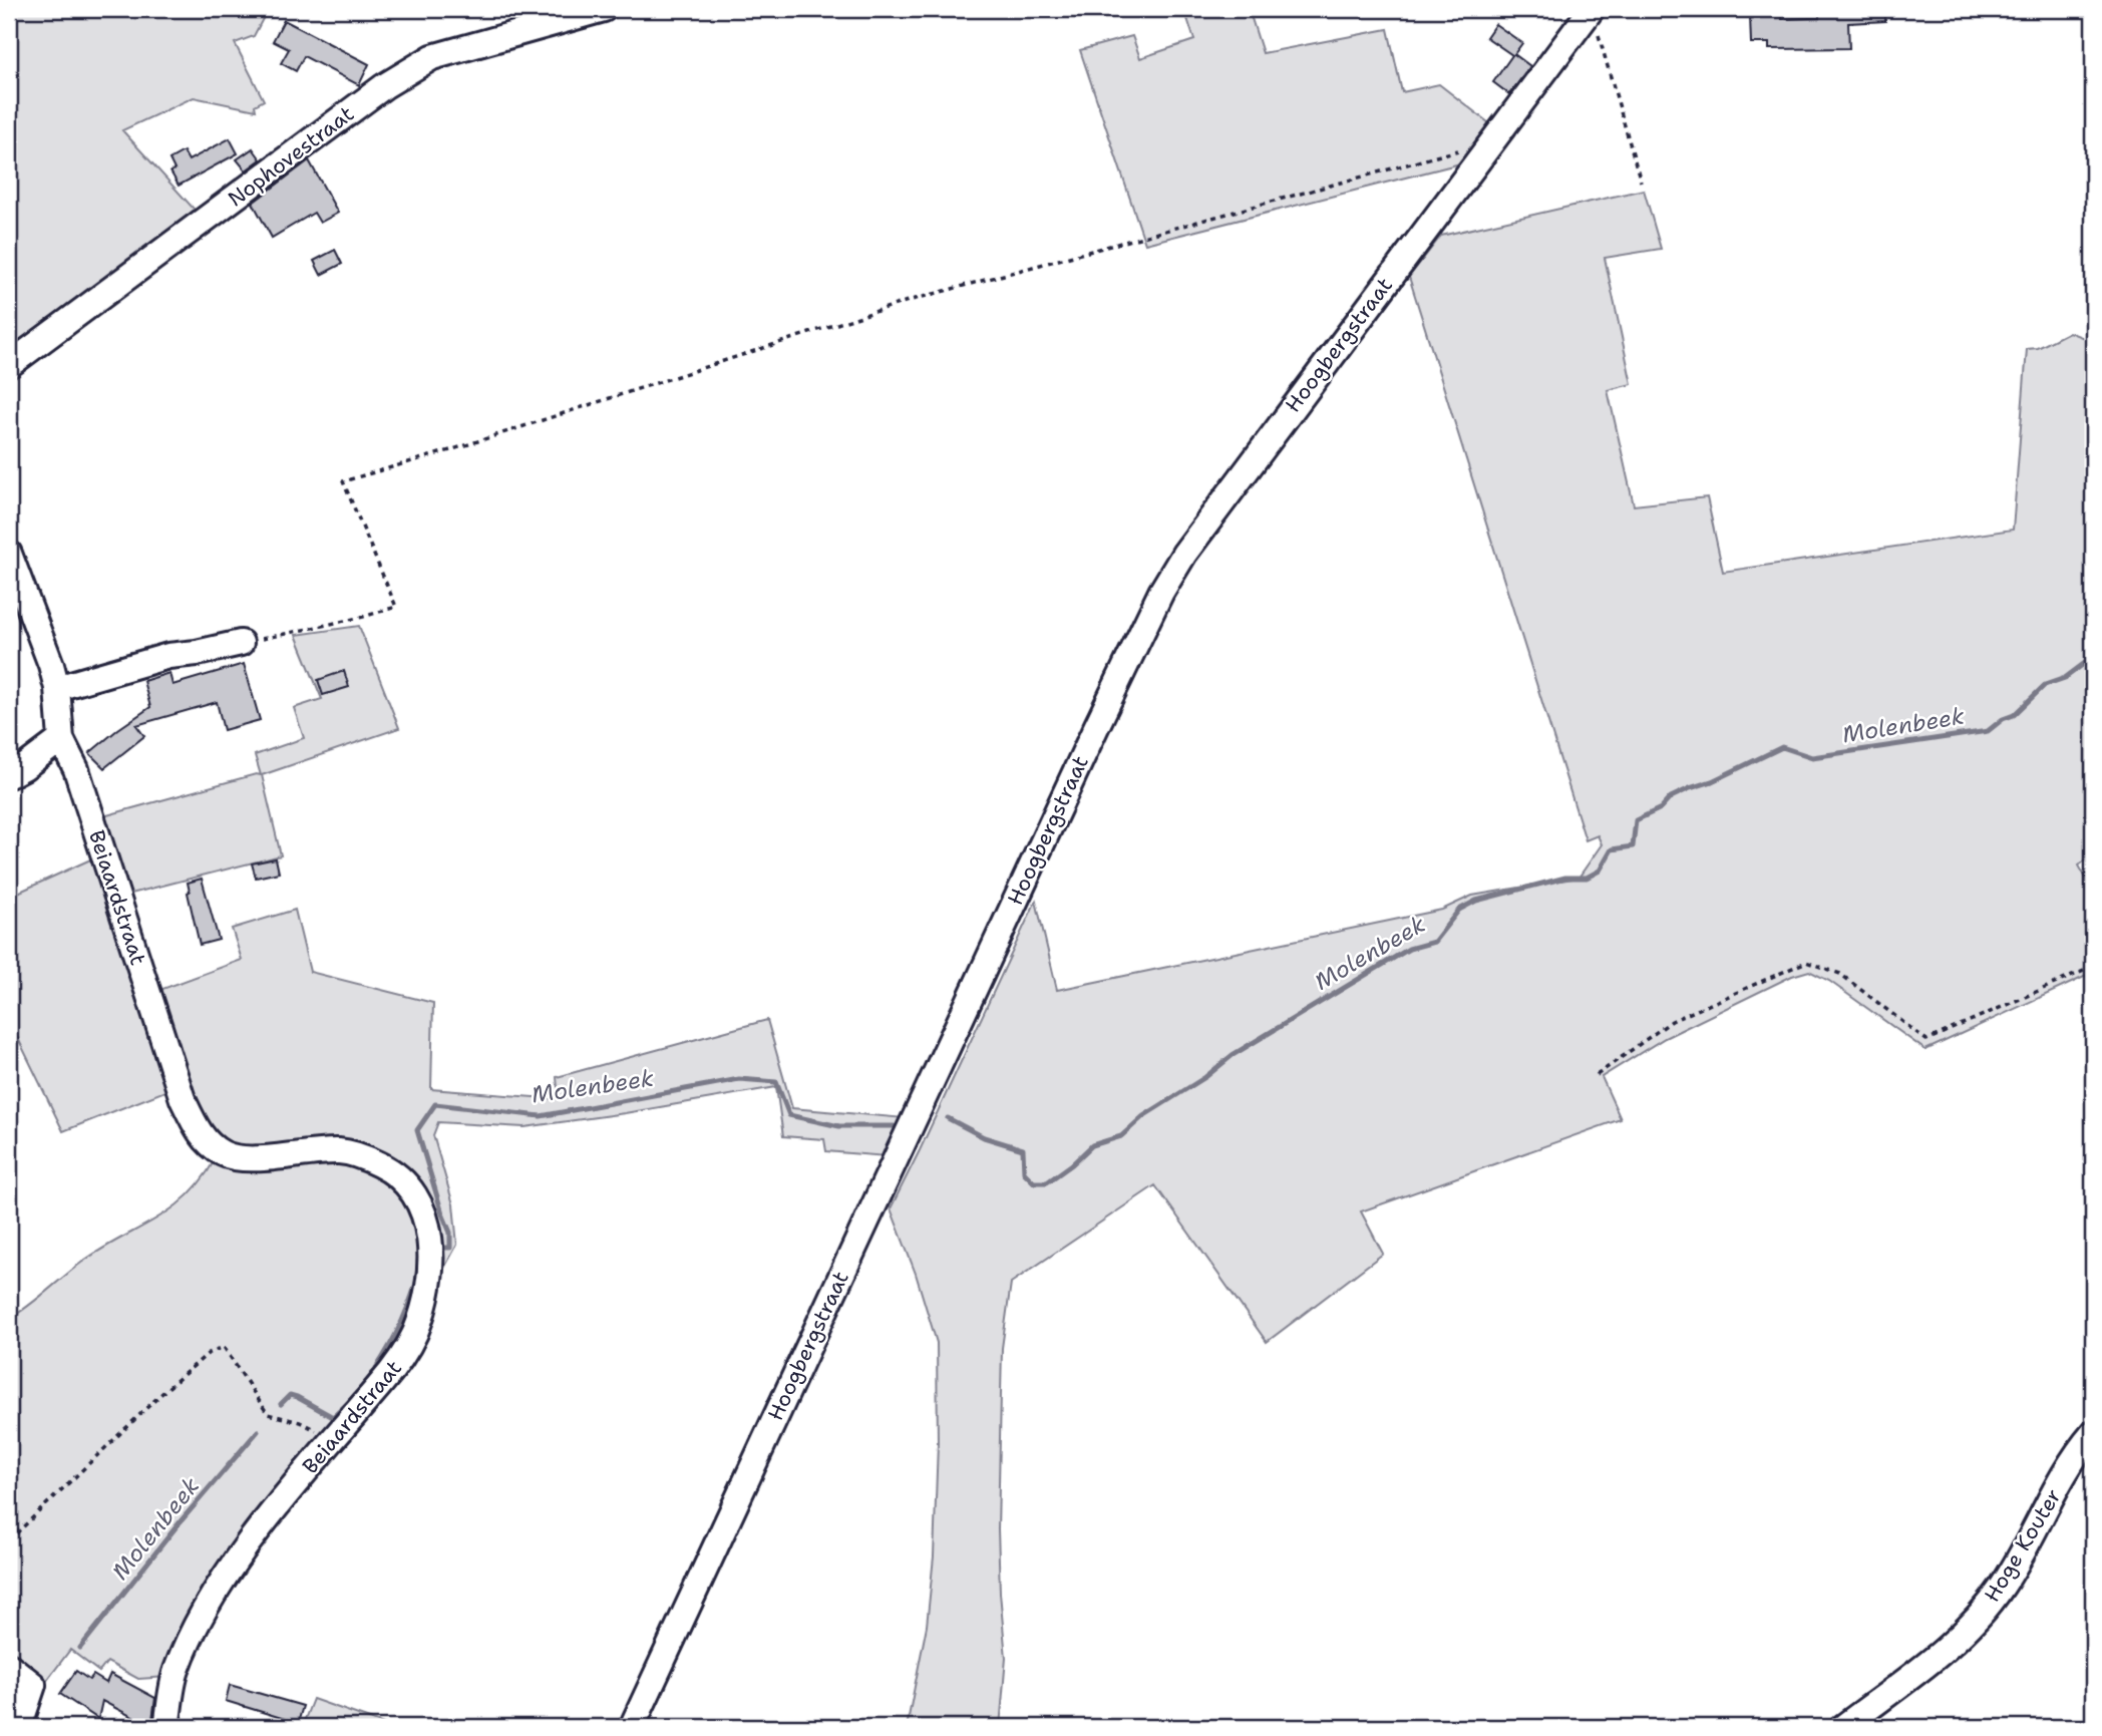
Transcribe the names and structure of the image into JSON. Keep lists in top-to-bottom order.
{
  "streets": {
    "street": [
      "Nophovestraat",
      "Hoogbergstraat",
      "Beiaardstraat",
      "Hoge Kouter"
    ]
  },
  "water": ["Molenbeek"]
}
